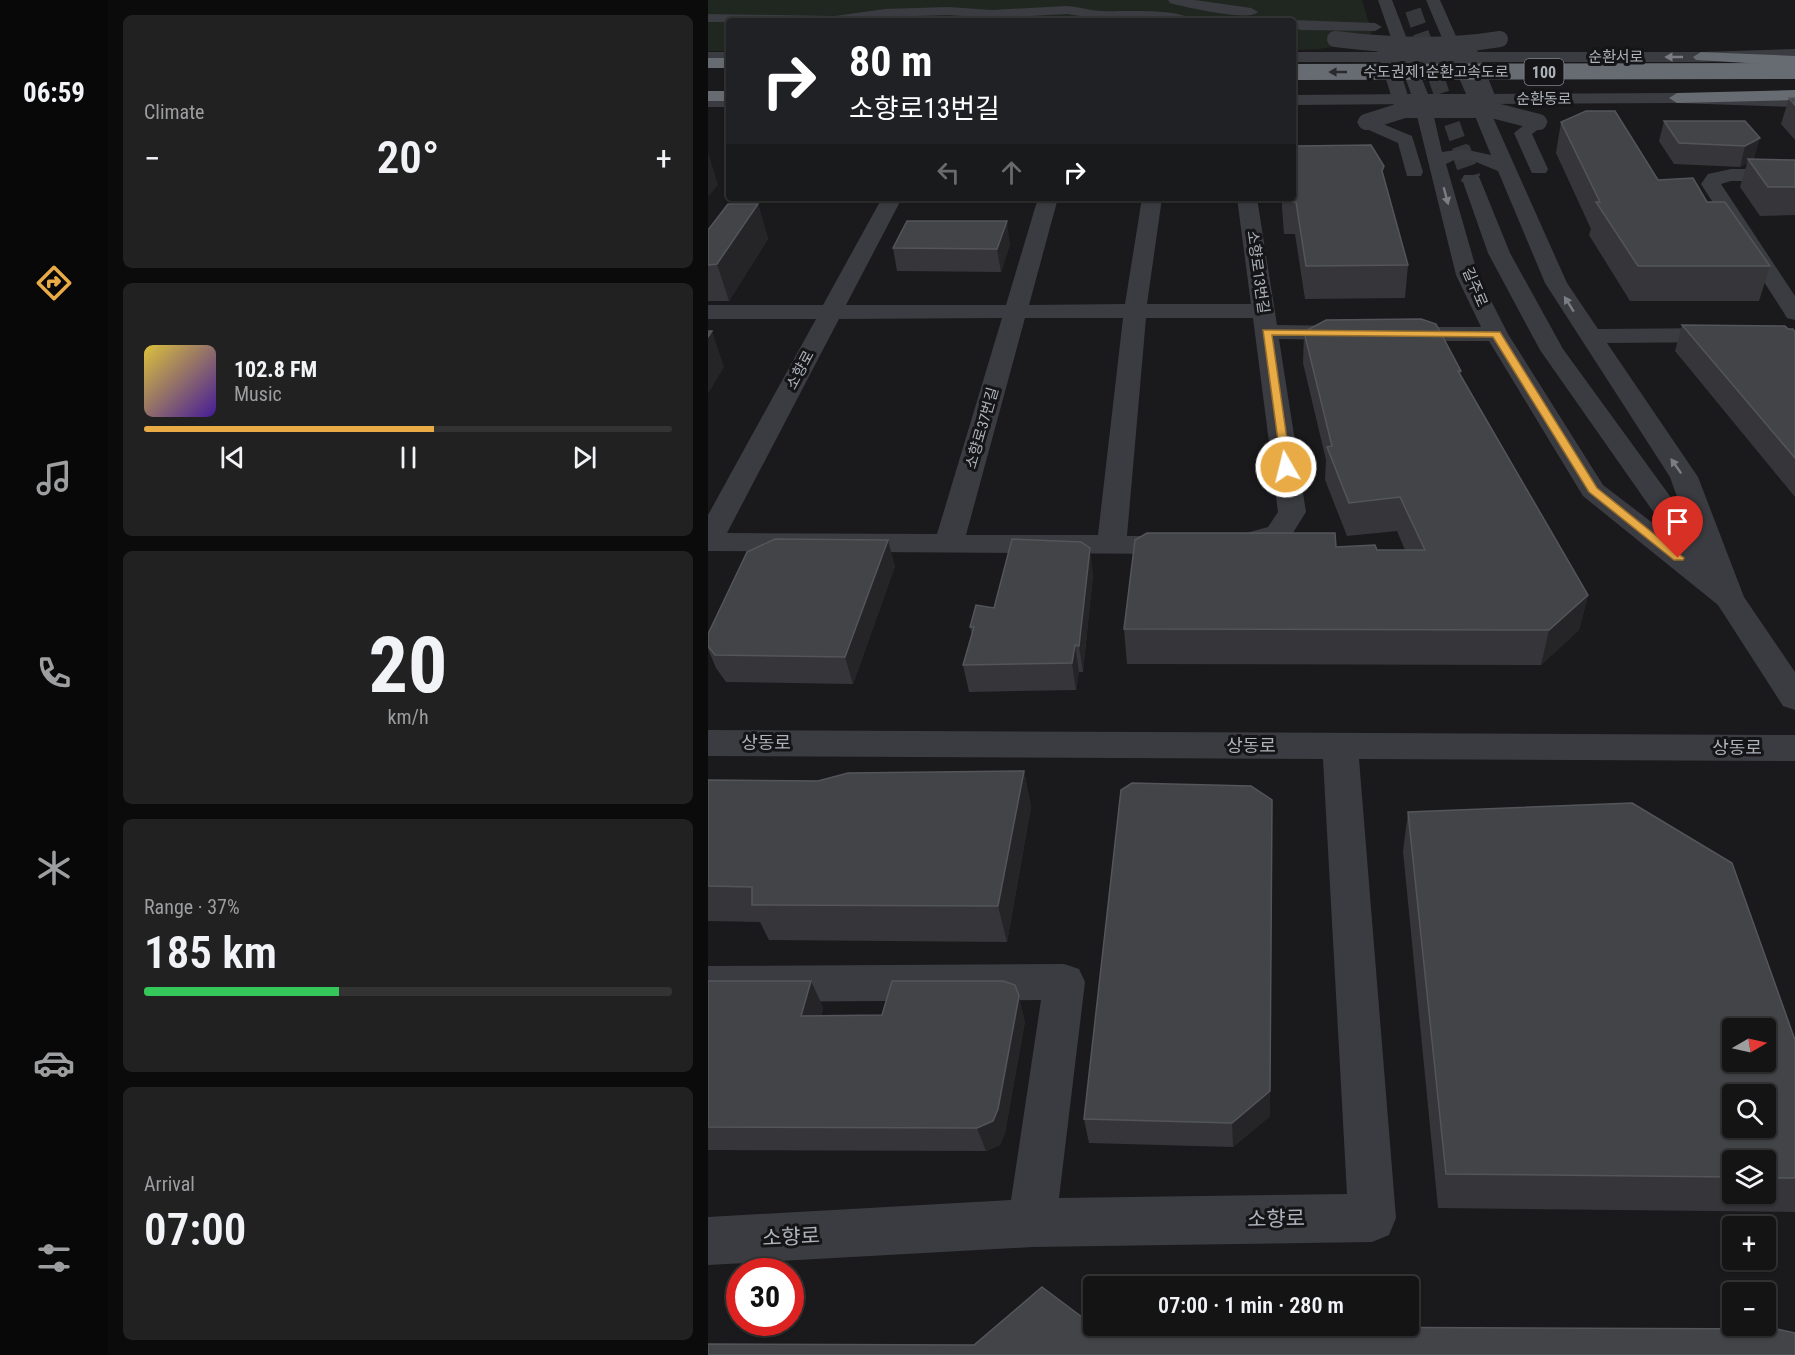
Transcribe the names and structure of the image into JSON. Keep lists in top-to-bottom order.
{
  "streets": {
    "highway": ["수도권제1순환고속도로", "100"],
    "street": [
      "순환서로",
      "순환동로",
      "소향로13번길",
      "길주로",
      "소향로",
      "소향로37번길",
      "상동로"
    ]
  },
  "crossings": [
    ["순환서로", "길주로"],
    ["순환동로", "길주로"],
    ["소향로13번길", "길주로"],
    ["소향로", "상동로"]
  ],
  "north": "right",
  "page": {
    "tabs": "06:59",
    "tile": [
      "Climate",
      ["20", "km/h"],
      ["Range · 37%", "185 km"],
      ["Arrival", "07:00"]
    ],
    "turn": ["80 m", "소향로13번길"],
    "heat": ["−", "20°", "+"],
    "song": ["102.8 FM", "Music"],
    "map_buttons": ["+", "−"],
    "limit": "30",
    "trip": "07:00 · 1 min · 280 m"
  }
}
